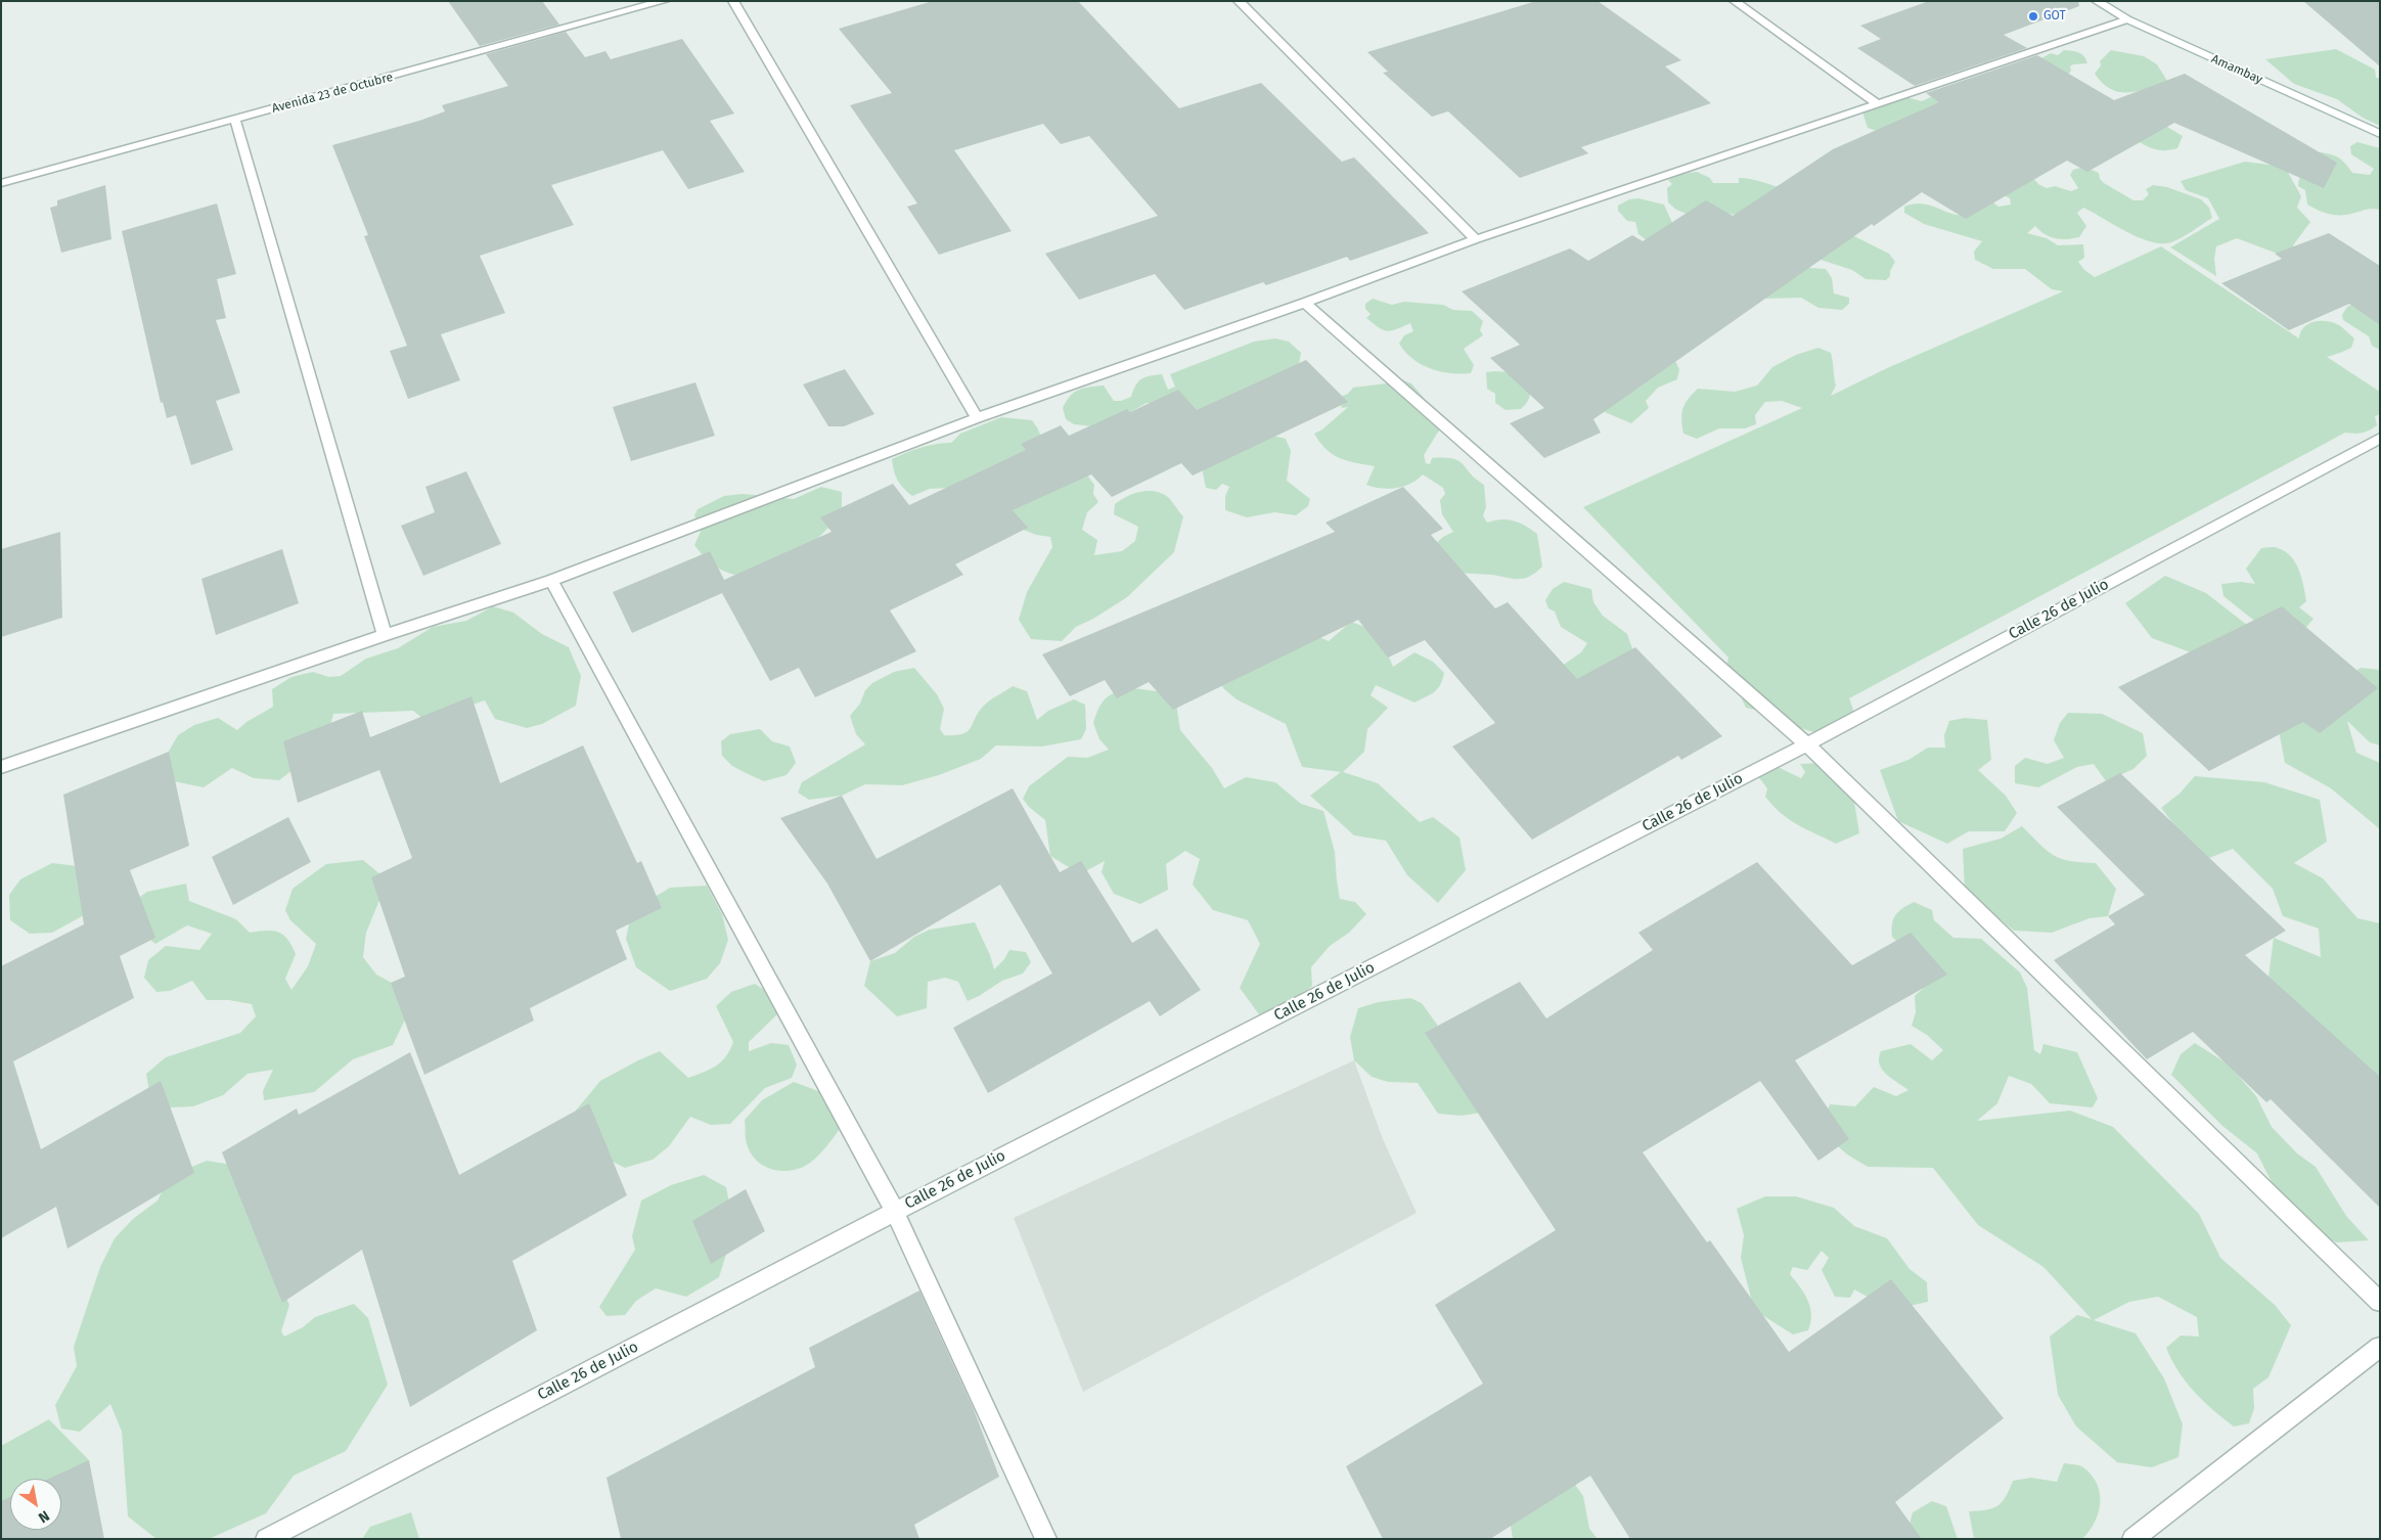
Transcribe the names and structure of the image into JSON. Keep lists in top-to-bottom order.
{
  "streets": {
    "street": ["Amambay", "Avenida 23 de Octubre", "Calle 26 de Julio"]
  },
  "places": ["GOT"],
  "north": "bottom right"
}
